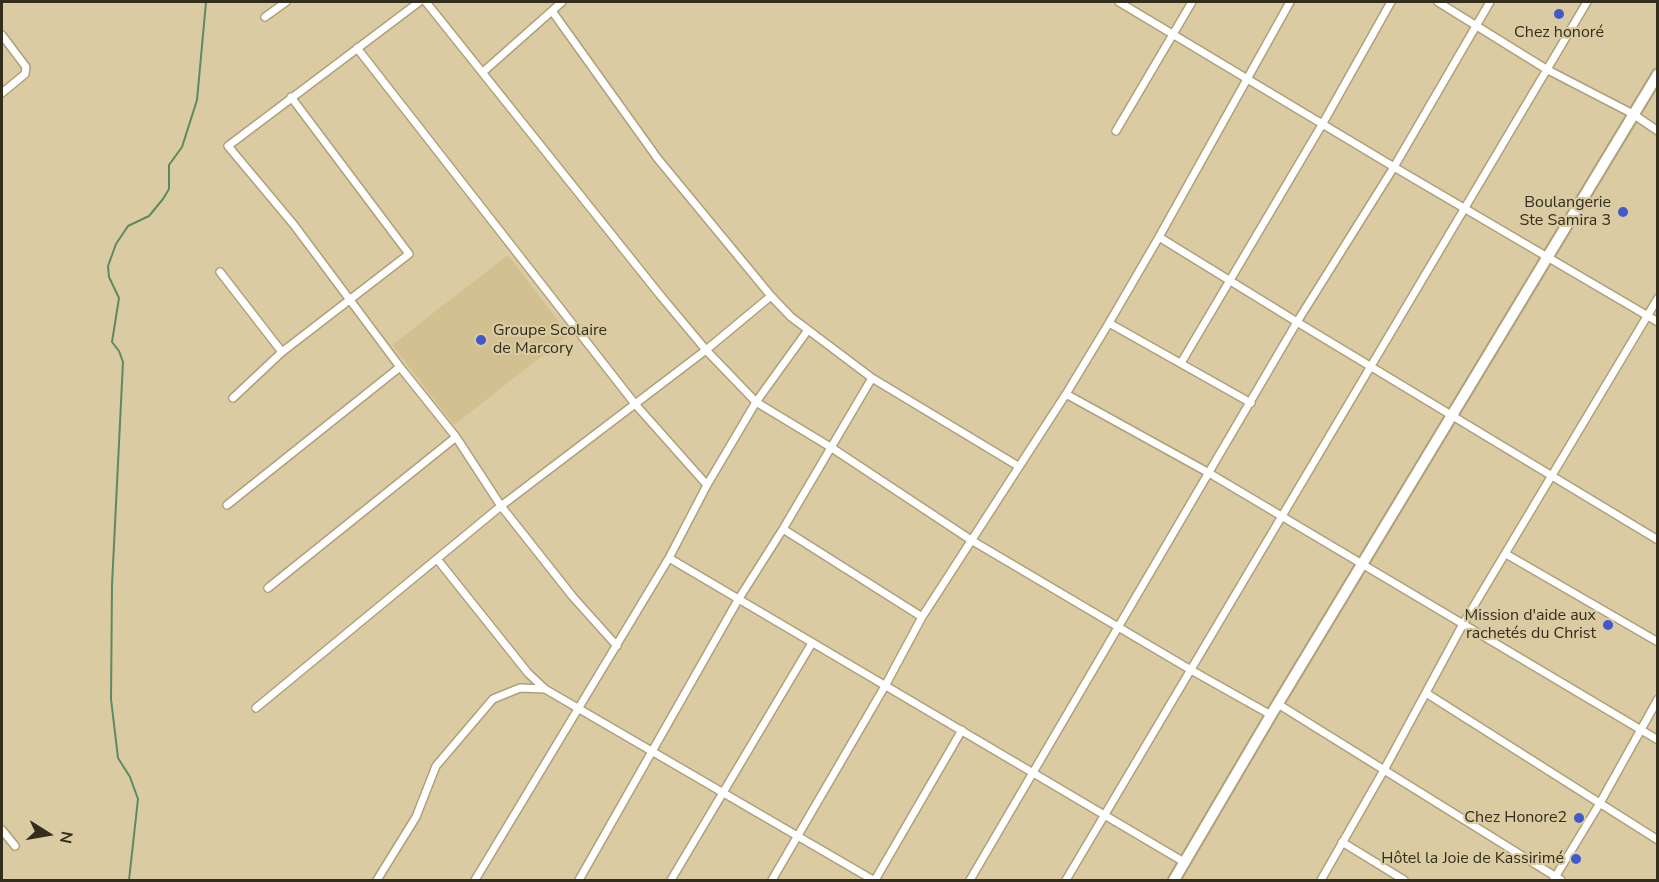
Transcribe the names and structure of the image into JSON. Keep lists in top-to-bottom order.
{
  "places": [
    "Chez honoré",
    "Boulangerie Ste Samira 3",
    "Groupe Scolaire de Marcory",
    "Mission d'aide aux rachetés du Christ",
    "Chez Honore2",
    "Hôtel la Joie de Kassirimé"
  ],
  "north": "right"
}
